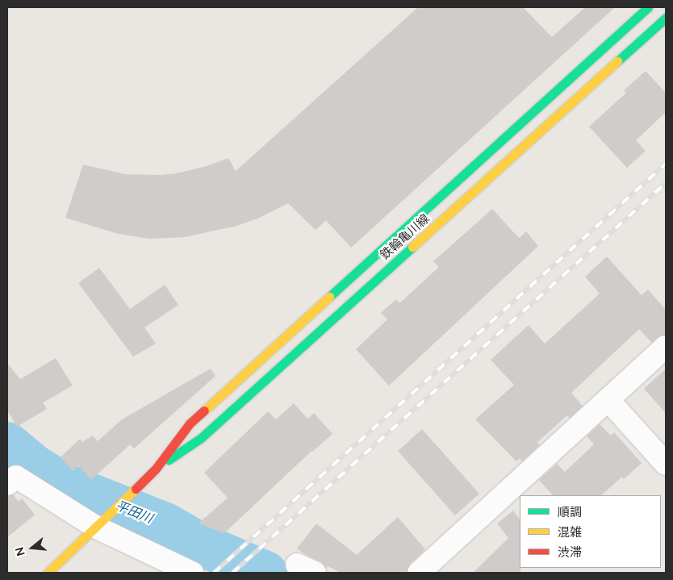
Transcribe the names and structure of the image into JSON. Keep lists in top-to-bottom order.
{
  "streets": {
    "main road": ["鉄輪亀川線"]
  },
  "water": ["平田川"],
  "legend": ["順調", "混雑", "渋滞"],
  "north": "left"
}
